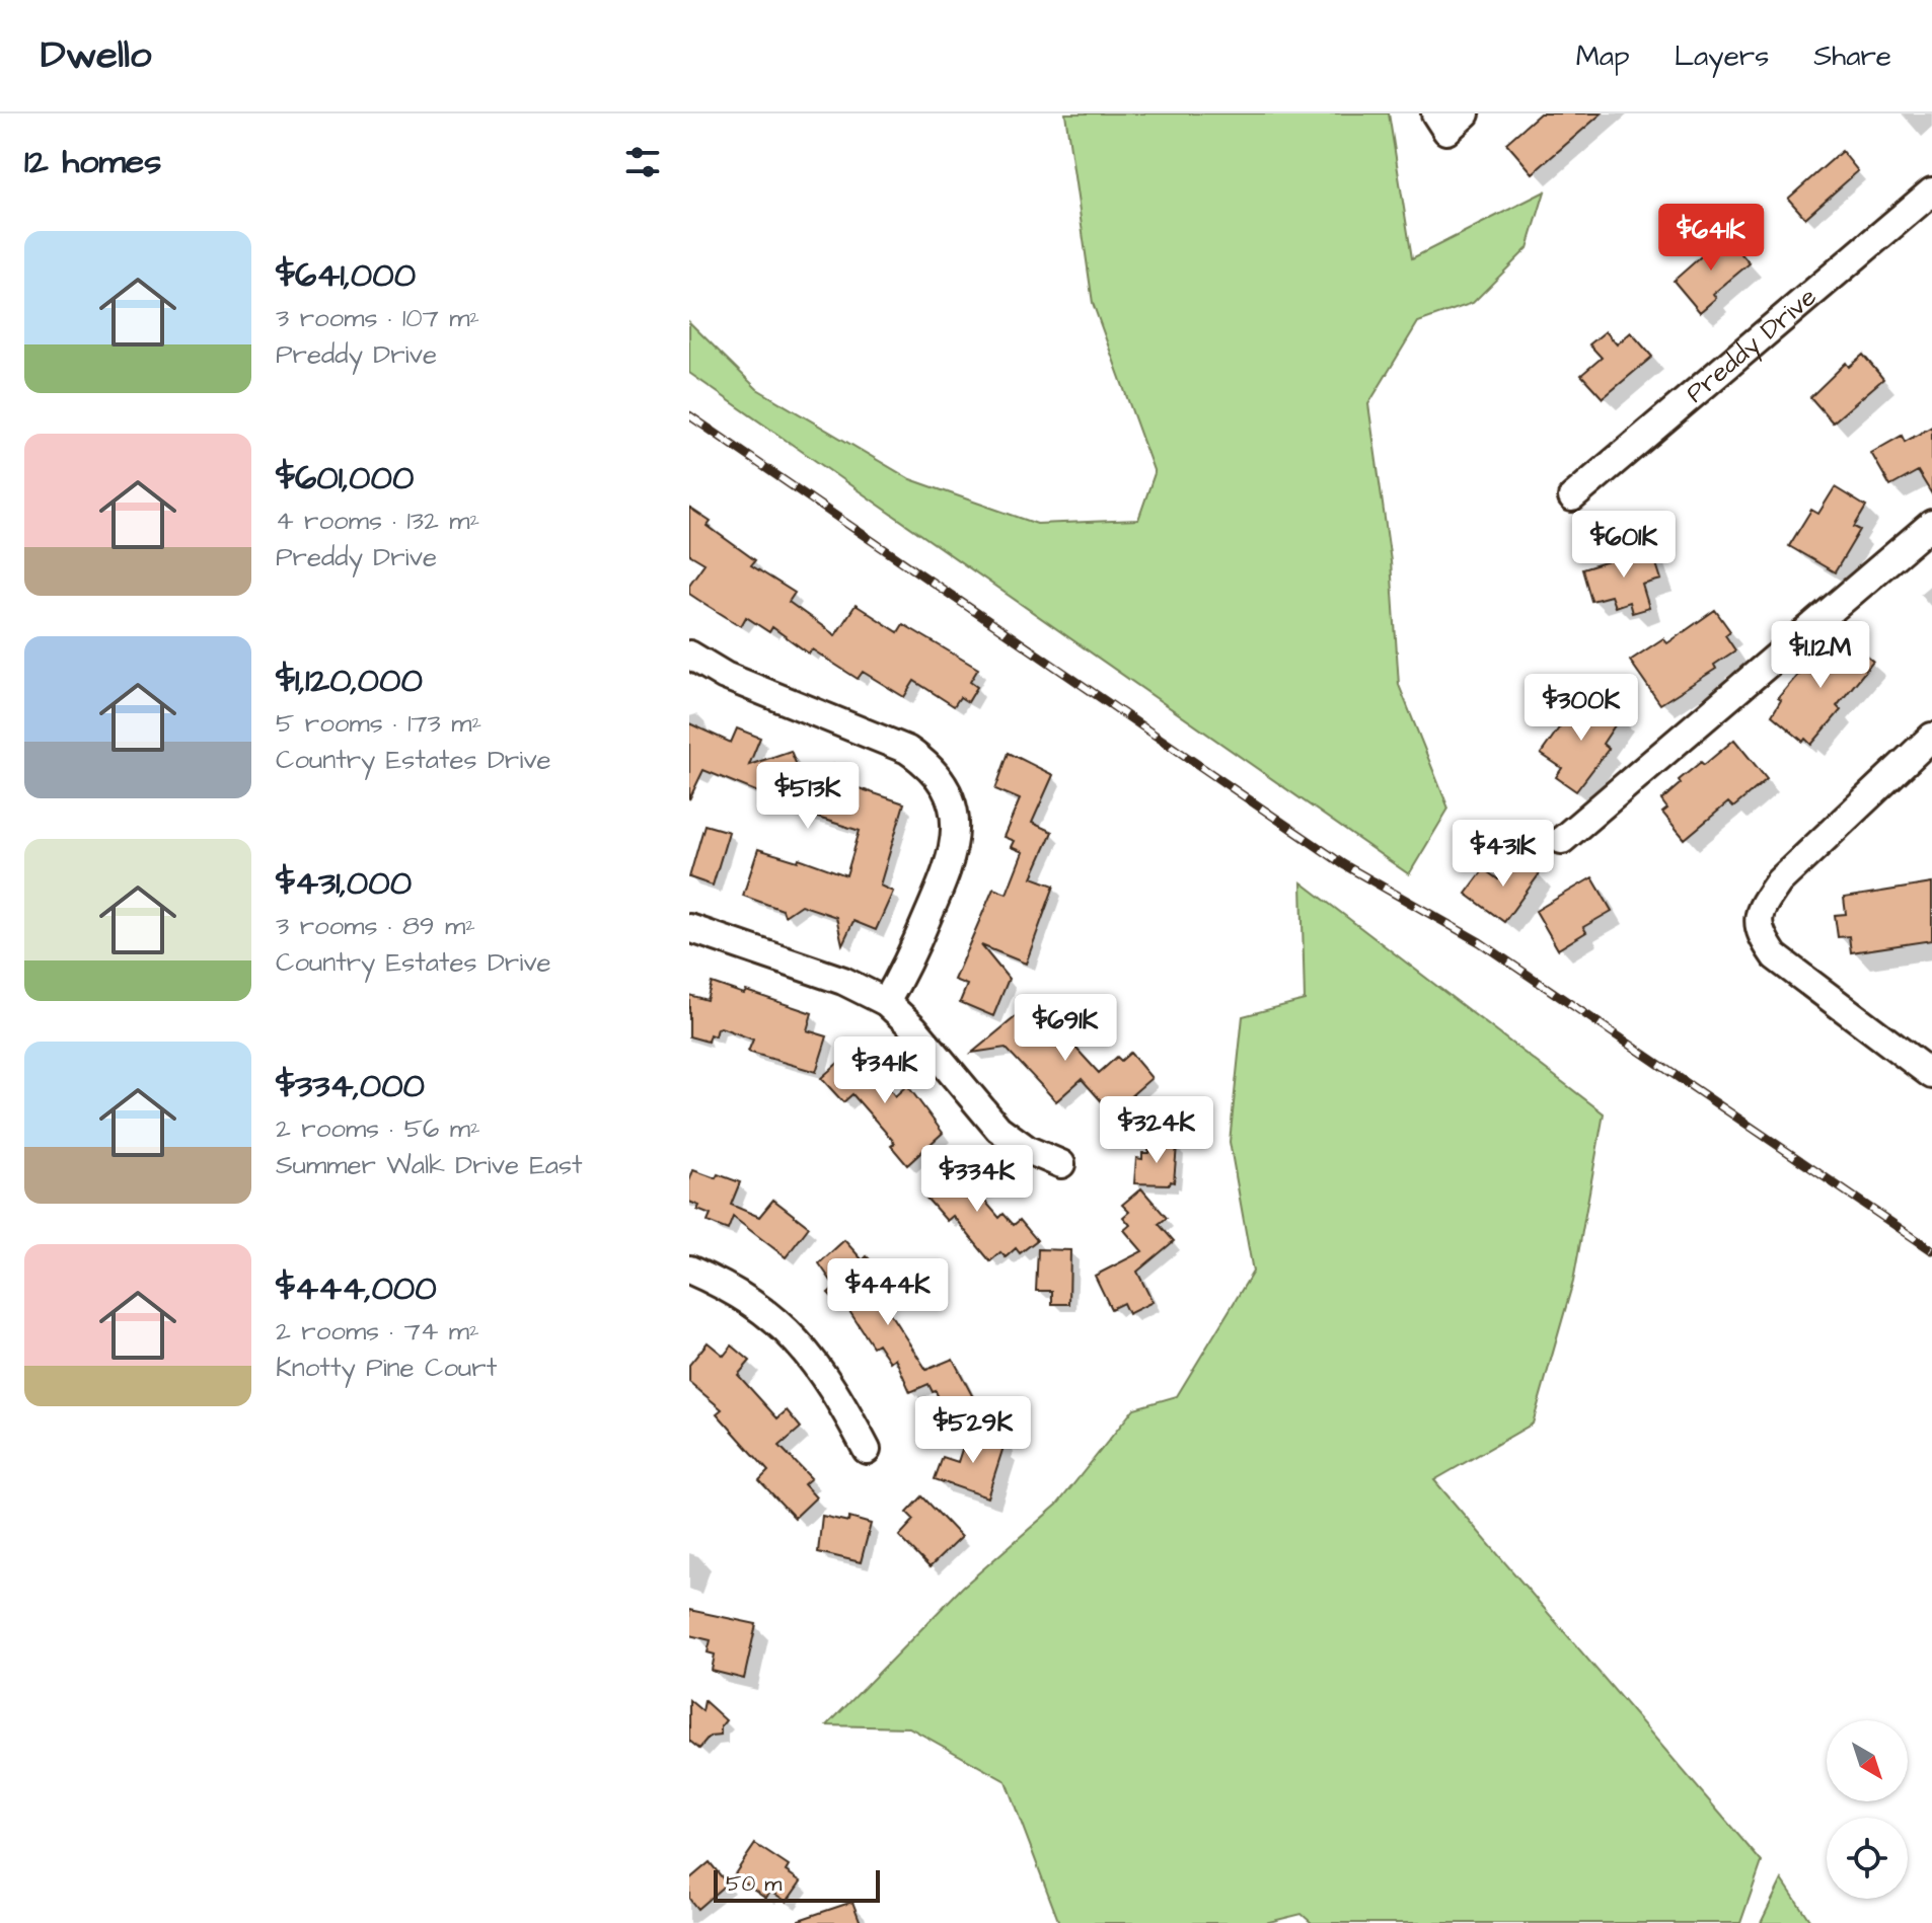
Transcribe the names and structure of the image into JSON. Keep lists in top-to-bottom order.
{
  "streets": {
    "street": ["Preddy Drive"]
  },
  "scale_bar": "50 m",
  "north": "bottom right",
  "page": {
    "header": "Dwello",
    "nav": ["Map", "Layers", "Share"],
    "heading": "12 homes",
    "price": [
      "$641K",
      "$601K",
      "$1.12M",
      "$300K",
      "$513K",
      "$431K",
      "$691K",
      "$341K",
      "$324K",
      "$334K",
      "$444K",
      "$529K"
    ],
    "list": [
      {
        "name": "$641,000",
        "note": "3 rooms · 107 m² · Preddy Drive"
      },
      {
        "name": "$601,000",
        "note": "4 rooms · 132 m² · Preddy Drive"
      },
      {
        "name": "$1,120,000",
        "note": "5 rooms · 173 m² · Country Estates Drive"
      },
      {
        "name": "$431,000",
        "note": "3 rooms · 89 m² · Country Estates Drive"
      },
      {
        "name": "$334,000",
        "note": "2 rooms · 56 m² · Summer Walk Drive East"
      },
      {
        "name": "$444,000",
        "note": "2 rooms · 74 m² · Knotty Pine Court"
      }
    ],
    "scale": "50 m"
  }
}
